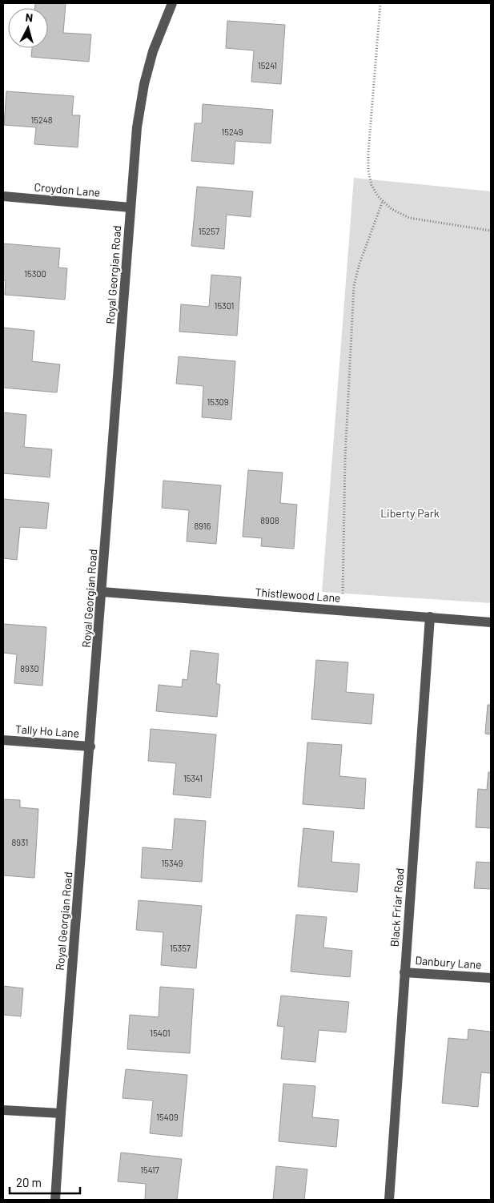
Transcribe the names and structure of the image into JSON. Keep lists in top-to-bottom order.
{
  "streets": {
    "street": [
      "Croydon Lane",
      "Royal Georgian Road",
      "Thistlewood Lane",
      "Tally Ho Lane",
      "Black Friar Road",
      "Danbury Lane"
    ]
  },
  "crossings": [
    ["Croydon Lane", "Royal Georgian Road"],
    ["Royal Georgian Road", "Thistlewood Lane"],
    ["Royal Georgian Road", "Tally Ho Lane"],
    ["Thistlewood Lane", "Black Friar Road"],
    ["Black Friar Road", "Danbury Lane"]
  ],
  "parks": ["Liberty Park"],
  "house_numbers": [
    "15241",
    "15248",
    "15249",
    "15257",
    "15300",
    "15301",
    "15309",
    "8908",
    "8916",
    "8930",
    "15341",
    "8931",
    "15349",
    "15357",
    "15401",
    "15409",
    "15417"
  ],
  "scale_bar": "20 m",
  "north": "top"
}
